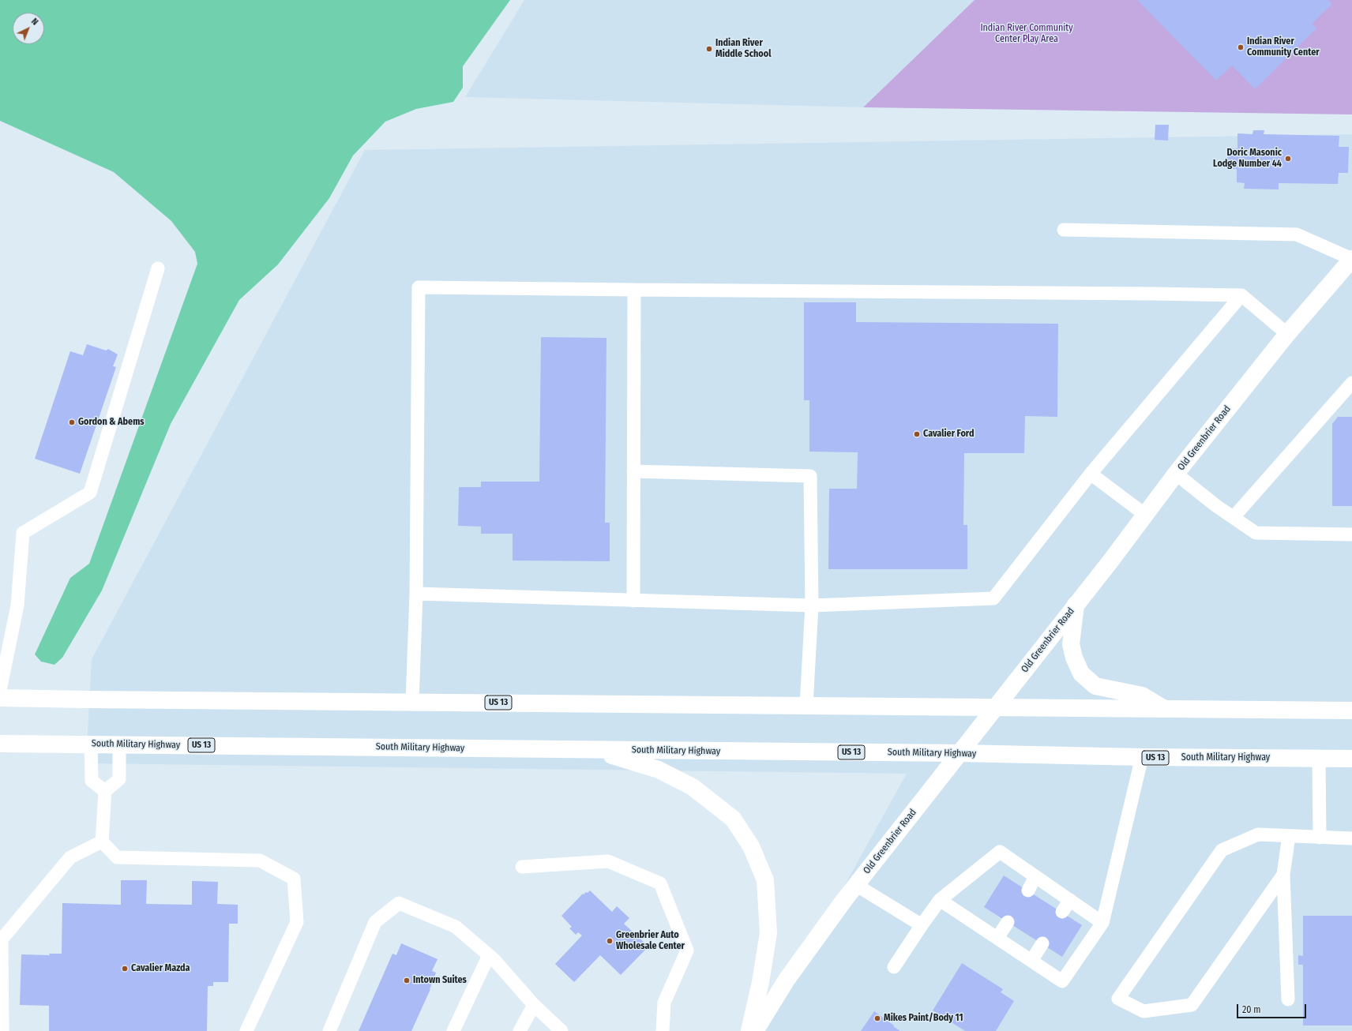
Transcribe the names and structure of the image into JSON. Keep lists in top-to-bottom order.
{
  "streets": {
    "main road": ["Old Greenbrier Road", "US 13", "South Military Highway"]
  },
  "crossings": [
    ["Old Greenbrier Road", "US 13"],
    ["Old Greenbrier Road", "South Military Highway"]
  ],
  "parks": ["Indian River Community Center Play Area"],
  "places": [
    "Indian River Community Center",
    "Indian River Middle School",
    "Doric Masonic Lodge Number 44",
    "Gordon & Abems",
    "Cavalier Ford",
    "Greenbrier Auto Wholesale Center",
    "Cavalier Mazda",
    "Intown Suites",
    "Mikes Paint/Body 11"
  ],
  "scale_bar": "20 m",
  "north": "top right"
}
